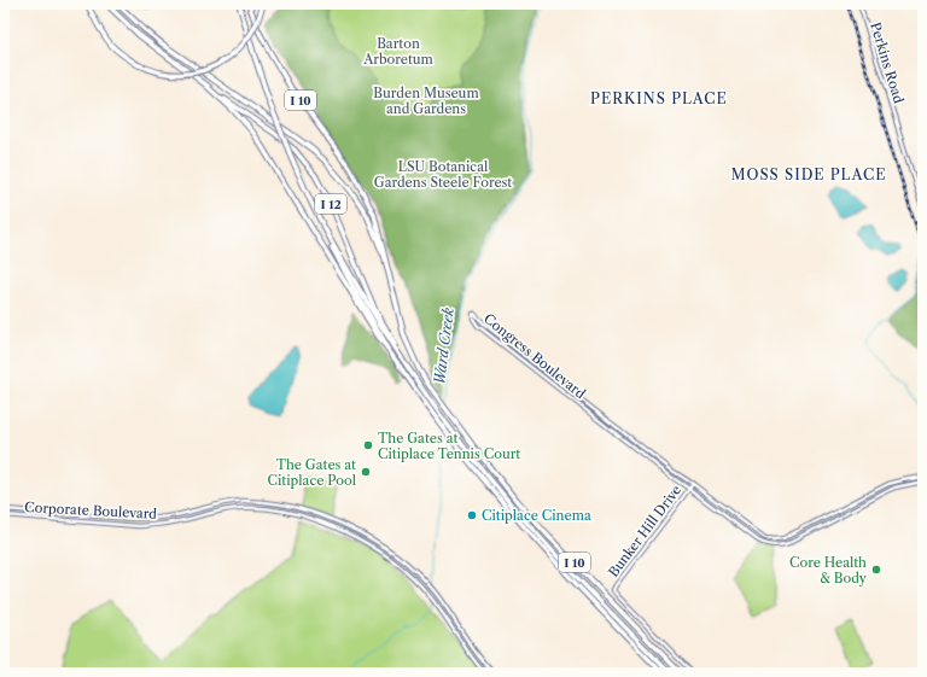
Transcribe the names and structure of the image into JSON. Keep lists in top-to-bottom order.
{
  "streets": {
    "highway": ["I 10", "I 12"],
    "street": [
      "Perkins Road",
      "Congress Boulevard",
      "Corporate Boulevard",
      "Bunker Hill Drive"
    ]
  },
  "crossings": [
    ["I 10", "I 12"],
    ["Congress Boulevard", "Bunker Hill Drive"]
  ],
  "districts": ["PERKINS PLACE", "MOSS SIDE PLACE"],
  "water": ["Ward Creek"],
  "parks": ["Barton Arboretum", "Burden Museum and Gardens", "LSU Botanical Gardens Steele Forest"],
  "places": [
    "The Gates at Citiplace Tennis Court",
    "The Gates at Citiplace Pool",
    "Citiplace Cinema",
    "Core Health & Body"
  ]
}
